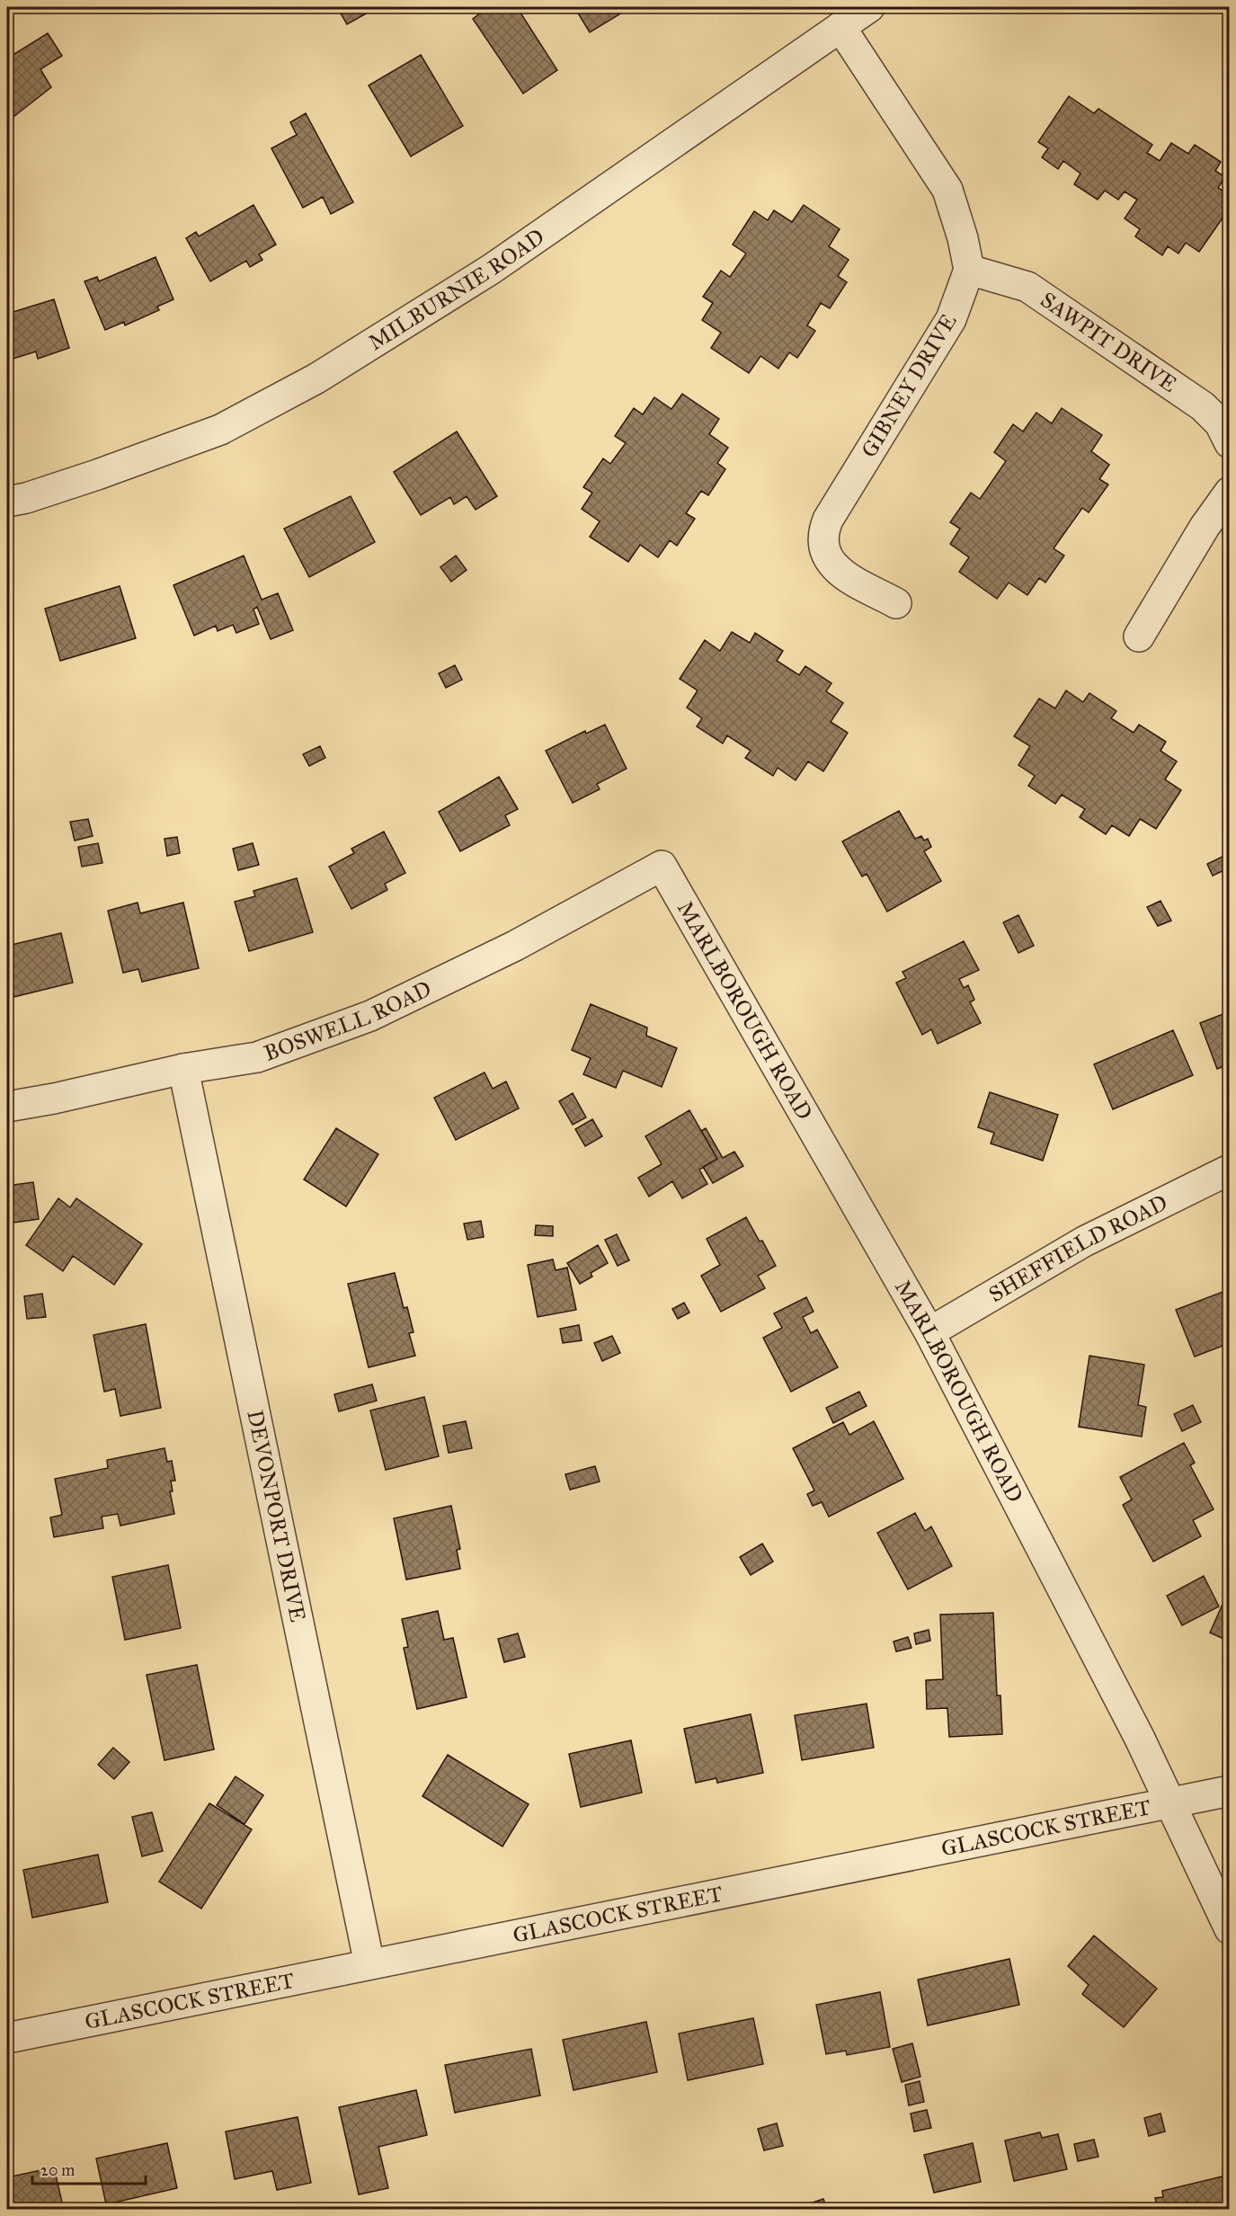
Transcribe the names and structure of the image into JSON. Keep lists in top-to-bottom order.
{
  "streets": {
    "street": [
      "MILBURNIE ROAD",
      "SAWPIT DRIVE",
      "GIBNEY DRIVE",
      "MARLBOROUGH ROAD",
      "BOSWELL ROAD",
      "SHEFFIELD ROAD",
      "DEVONPORT DRIVE",
      "GLASCOCK STREET"
    ]
  },
  "crossings": [
    ["MILBURNIE ROAD", "GIBNEY DRIVE"],
    ["SAWPIT DRIVE", "GIBNEY DRIVE"],
    ["MARLBOROUGH ROAD", "BOSWELL ROAD"],
    ["MARLBOROUGH ROAD", "SHEFFIELD ROAD"],
    ["MARLBOROUGH ROAD", "GLASCOCK STREET"],
    ["BOSWELL ROAD", "DEVONPORT DRIVE"],
    ["DEVONPORT DRIVE", "GLASCOCK STREET"]
  ],
  "scale_bar": "20 m"
}
